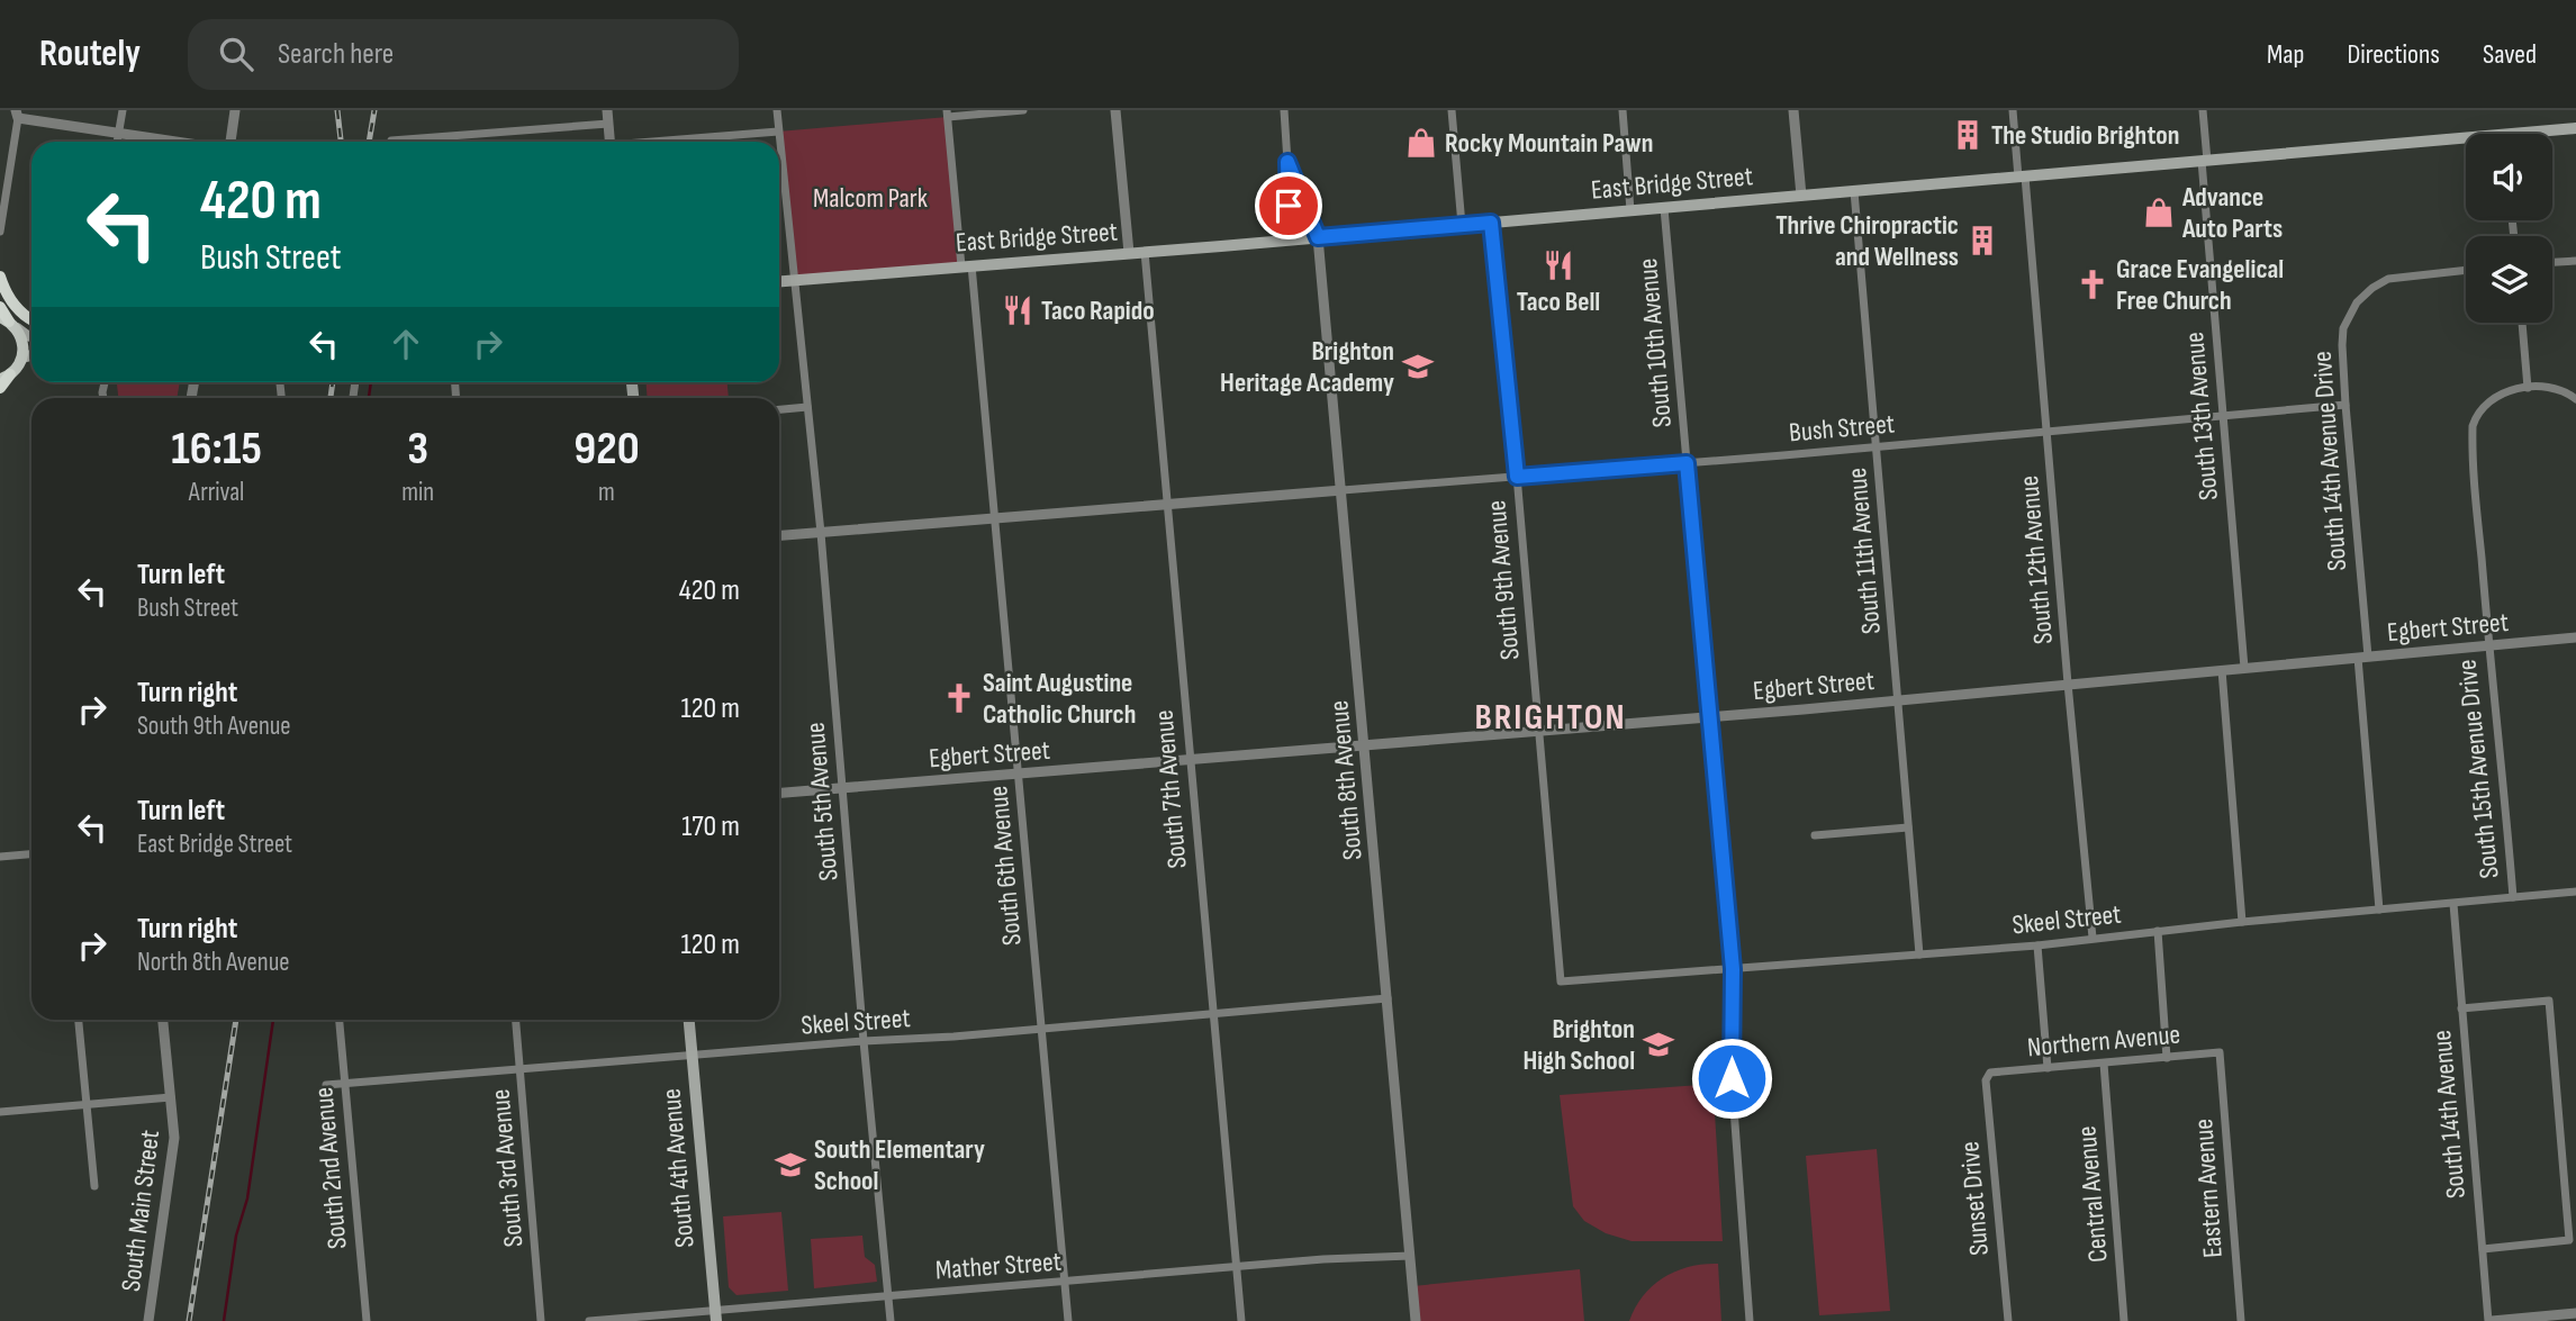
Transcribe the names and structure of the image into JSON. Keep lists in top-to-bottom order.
{
  "streets": {
    "main road": ["East Bridge Street", "South 4th Avenue"],
    "street": [
      "South 10th Avenue",
      "South 13th Avenue",
      "Bush Street",
      "South 14th Avenue Drive",
      "South 11th Avenue",
      "South 12th Avenue",
      "South 9th Avenue",
      "Egbert Street",
      "South 15th Avenue Drive",
      "South 8th Avenue",
      "South 7th Avenue",
      "South 5th Avenue",
      "South 6th Avenue",
      "Skeel Street",
      "Northern Avenue",
      "South 14th Avenue",
      "South 2nd Avenue",
      "South 3rd Avenue",
      "Eastern Avenue",
      "Central Avenue",
      "Sunset Drive",
      "South Main Street",
      "Mather Street"
    ]
  },
  "crossings": [
    ["East Bridge Street", "South 10th Avenue"],
    ["East Bridge Street", "South 13th Avenue"],
    ["East Bridge Street", "South 11th Avenue"],
    ["East Bridge Street", "South 12th Avenue"],
    ["East Bridge Street", "South 9th Avenue"],
    ["East Bridge Street", "South 8th Avenue"],
    ["East Bridge Street", "South 7th Avenue"],
    ["East Bridge Street", "South 5th Avenue"],
    ["East Bridge Street", "South 6th Avenue"],
    ["South 10th Avenue", "Bush Street"],
    ["South 10th Avenue", "Egbert Street"],
    ["South 10th Avenue", "Skeel Street"],
    ["South 13th Avenue", "Bush Street"],
    ["South 13th Avenue", "Egbert Street"],
    ["Bush Street", "South 14th Avenue Drive"],
    ["Bush Street", "South 11th Avenue"],
    ["Bush Street", "South 12th Avenue"],
    ["Bush Street", "South 9th Avenue"],
    ["Bush Street", "South 8th Avenue"],
    ["South 14th Avenue Drive", "Egbert Street"],
    ["South 14th Avenue Drive", "Skeel Street"],
    ["South 11th Avenue", "Egbert Street"],
    ["South 11th Avenue", "Skeel Street"],
    ["South 12th Avenue", "Egbert Street"],
    ["South 12th Avenue", "Skeel Street"],
    ["South 9th Avenue", "Egbert Street"],
    ["South 9th Avenue", "Skeel Street"],
    ["Egbert Street", "South 15th Avenue Drive"],
    ["Egbert Street", "South 8th Avenue"],
    ["Egbert Street", "South 7th Avenue"],
    ["Egbert Street", "South 5th Avenue"],
    ["Egbert Street", "South 6th Avenue"],
    ["South 15th Avenue Drive", "Skeel Street"],
    ["South 8th Avenue", "Skeel Street"],
    ["South 8th Avenue", "Mather Street"],
    ["South 7th Avenue", "Skeel Street"],
    ["South 7th Avenue", "Mather Street"],
    ["South 5th Avenue", "Skeel Street"],
    ["South 5th Avenue", "Mather Street"],
    ["South 6th Avenue", "Skeel Street"],
    ["South 6th Avenue", "Mather Street"],
    ["Skeel Street", "South 14th Avenue"],
    ["Skeel Street", "South 2nd Avenue"],
    ["Skeel Street", "South 3rd Avenue"],
    ["Skeel Street", "South 4th Avenue"],
    ["Northern Avenue", "Eastern Avenue"],
    ["Northern Avenue", "Central Avenue"],
    ["Northern Avenue", "Sunset Drive"],
    ["South 4th Avenue", "Mather Street"]
  ],
  "districts": ["BRIGHTON"],
  "parks": ["Malcom Park"],
  "places": {
    "building": ["The Studio Brighton", "Thrive Chiropractic and Wellness"],
    "shop": ["Rocky Mountain Pawn", "Advance Auto Parts"],
    "restaurant": ["Taco Bell", "Taco Rapido"],
    "church": ["Grace Evangelical Free Church", "Saint Augustine Catholic Church"],
    "school or university": ["Brighton Heritage Academy", "Brighton High School", "South Elementary School"]
  },
  "page": {
    "header": "Routely",
    "search": "Search here",
    "nav": ["Map", "Directions", "Saved"],
    "turn": ["420 m", "Bush Street"],
    "eta": [
      "16:15",
      "Arrival",
      "3",
      "min",
      "920",
      "m"
    ],
    "list": [
      {
        "name": "Turn left",
        "note": "Bush Street",
        "value": "420 m"
      },
      {
        "name": "Turn right",
        "note": "South 9th Avenue",
        "value": "120 m"
      },
      {
        "name": "Turn left",
        "note": "East Bridge Street",
        "value": "170 m"
      },
      {
        "name": "Turn right",
        "note": "North 8th Avenue",
        "value": "120 m"
      }
    ]
  }
}
